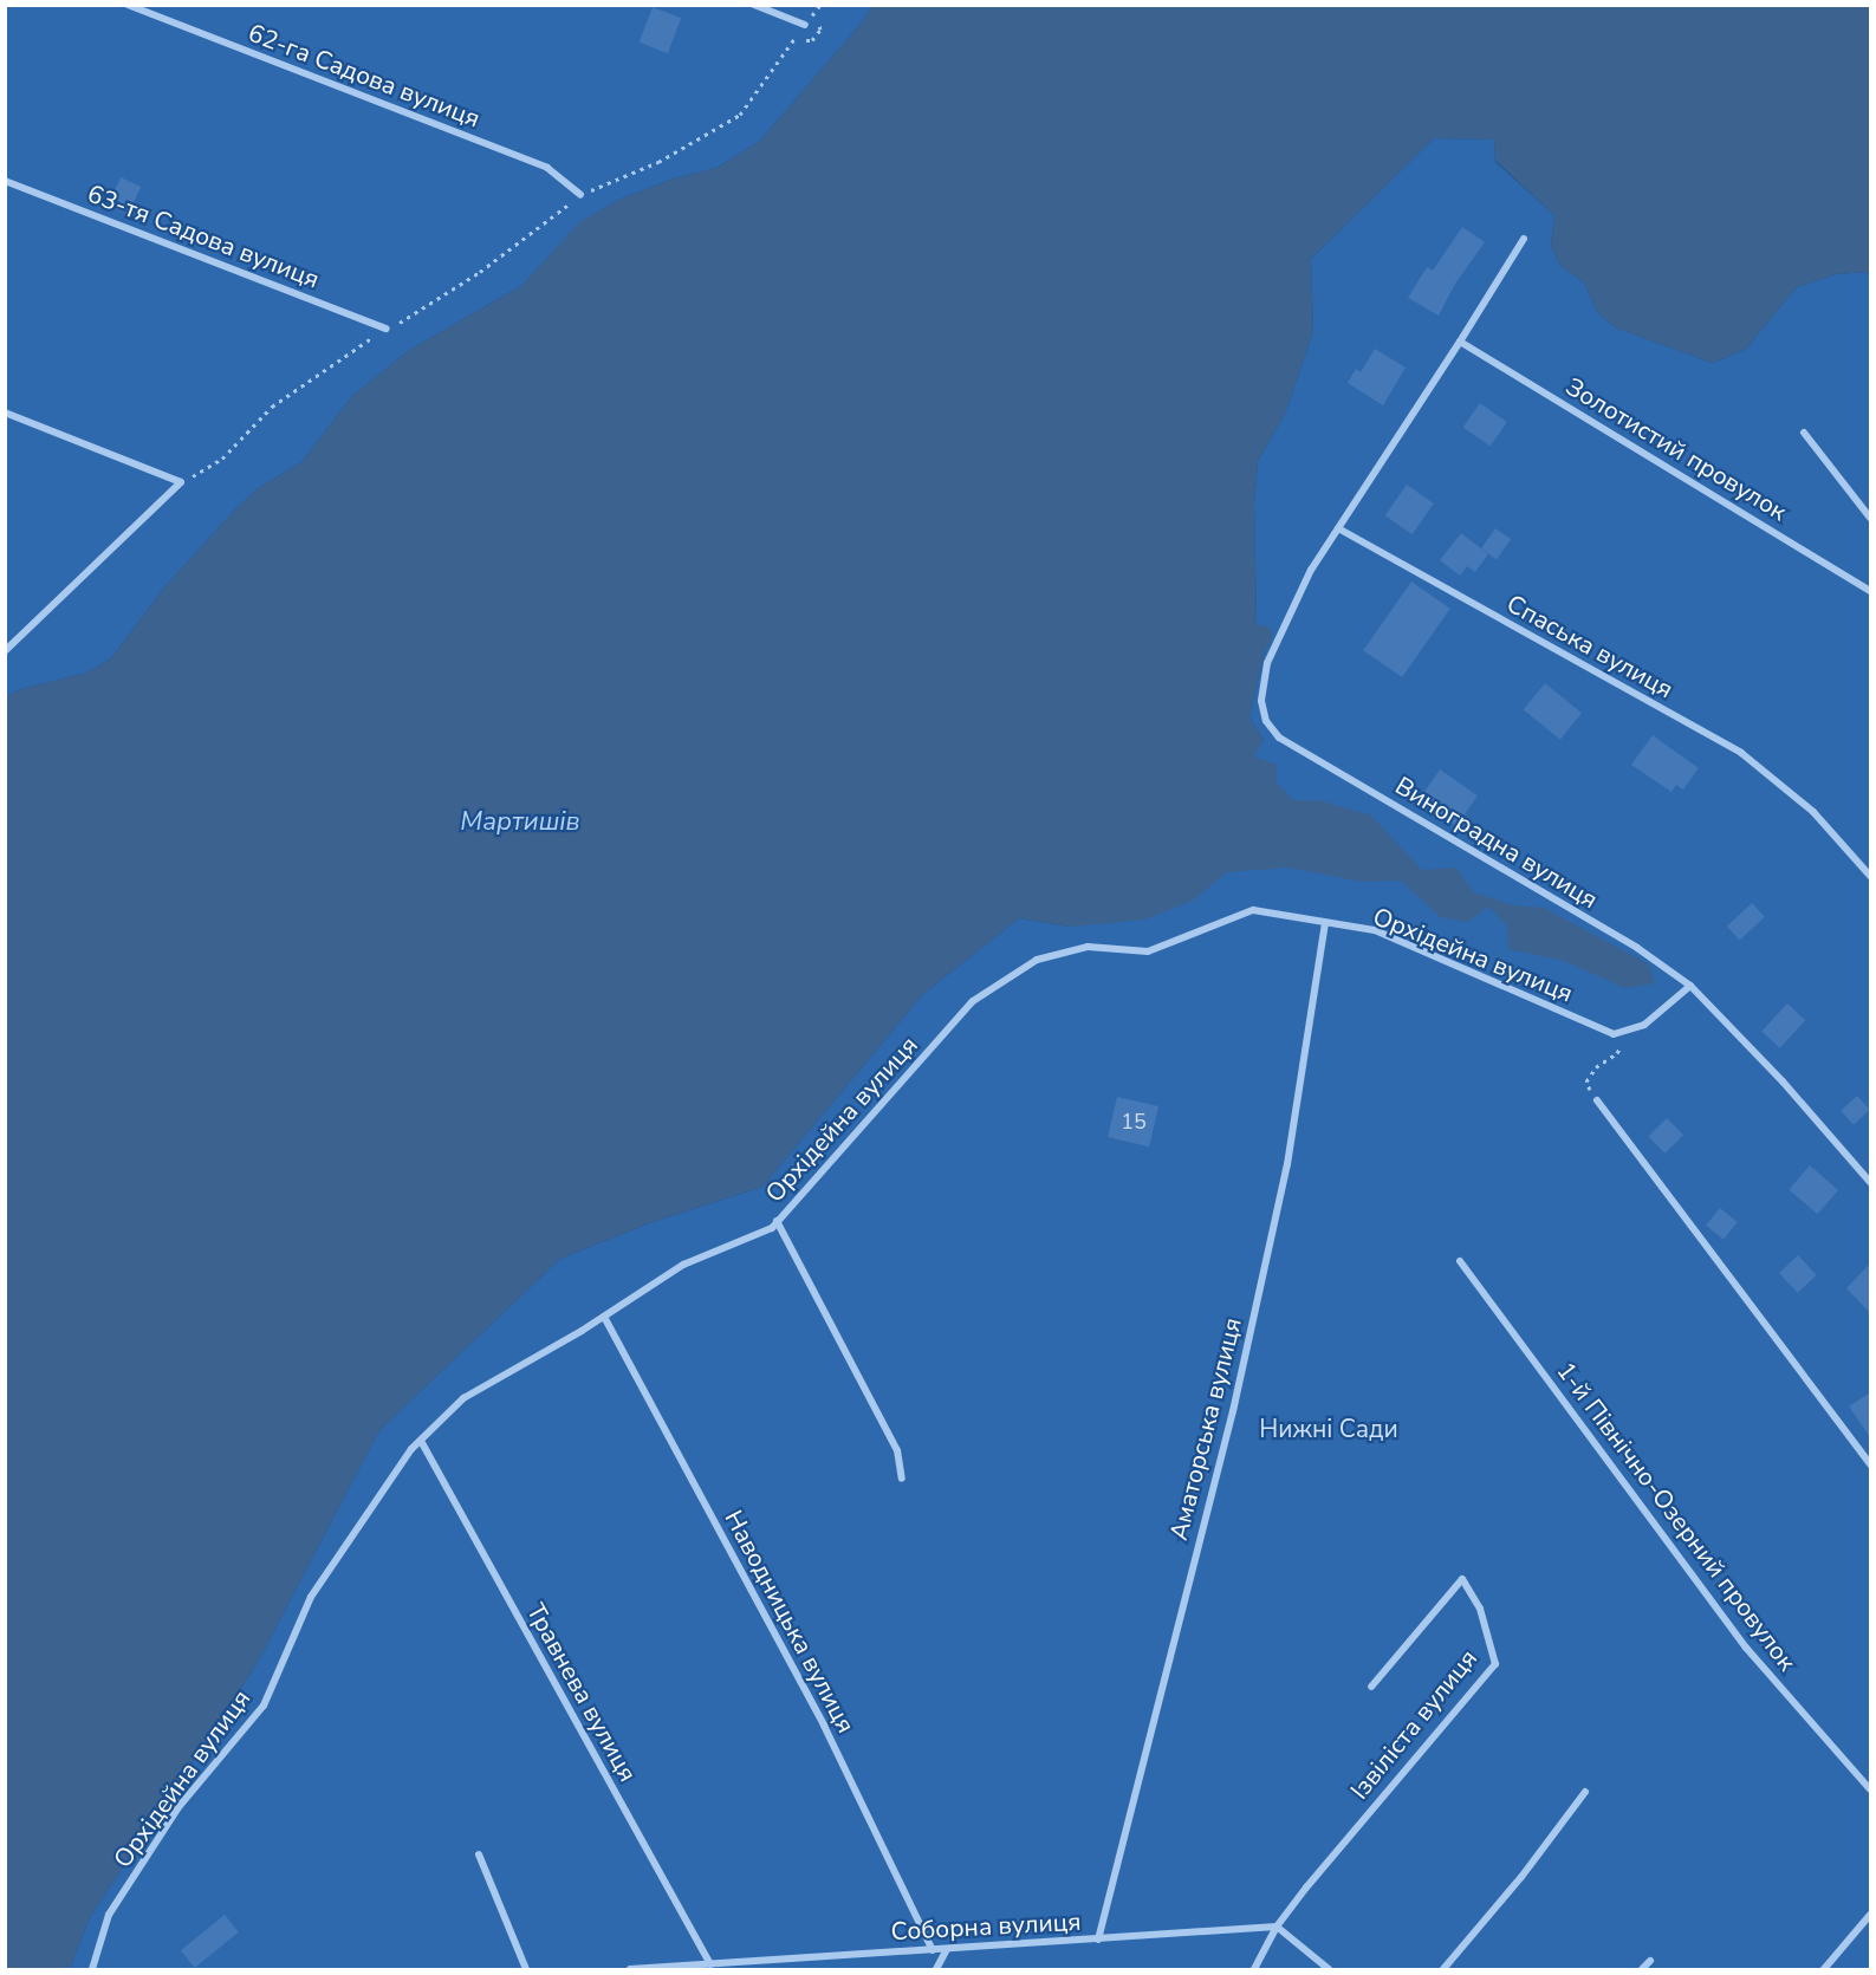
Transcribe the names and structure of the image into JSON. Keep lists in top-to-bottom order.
{
  "streets": {
    "street": [
      "62-га Садова вулиця",
      "63-тя Садова вулиця",
      "Золотистий провулок",
      "Спаська вулиця",
      "Виноградна вулиця",
      "Орхідейна вулиця",
      "Аматорська вулиця",
      "1-й Північно-Озерний провулок",
      "Наводницька вулиця",
      "Травнева вулиця",
      "Ізвіліста вулиця",
      "Соборна вулиця"
    ]
  },
  "crossings": [
    ["Спаська вулиця", "Виноградна вулиця"],
    ["Орхідейна вулиця", "Аматорська вулиця"],
    ["Орхідейна вулиця", "Наводницька вулиця"],
    ["Орхідейна вулиця", "Травнева вулиця"],
    ["Аматорська вулиця", "Соборна вулиця"],
    ["Наводницька вулиця", "Соборна вулиця"],
    ["Травнева вулиця", "Соборна вулиця"],
    ["Ізвіліста вулиця", "Соборна вулиця"]
  ],
  "water": ["Мартишів"],
  "parks": ["Нижні Сади"],
  "house_numbers": ["15"]
}
